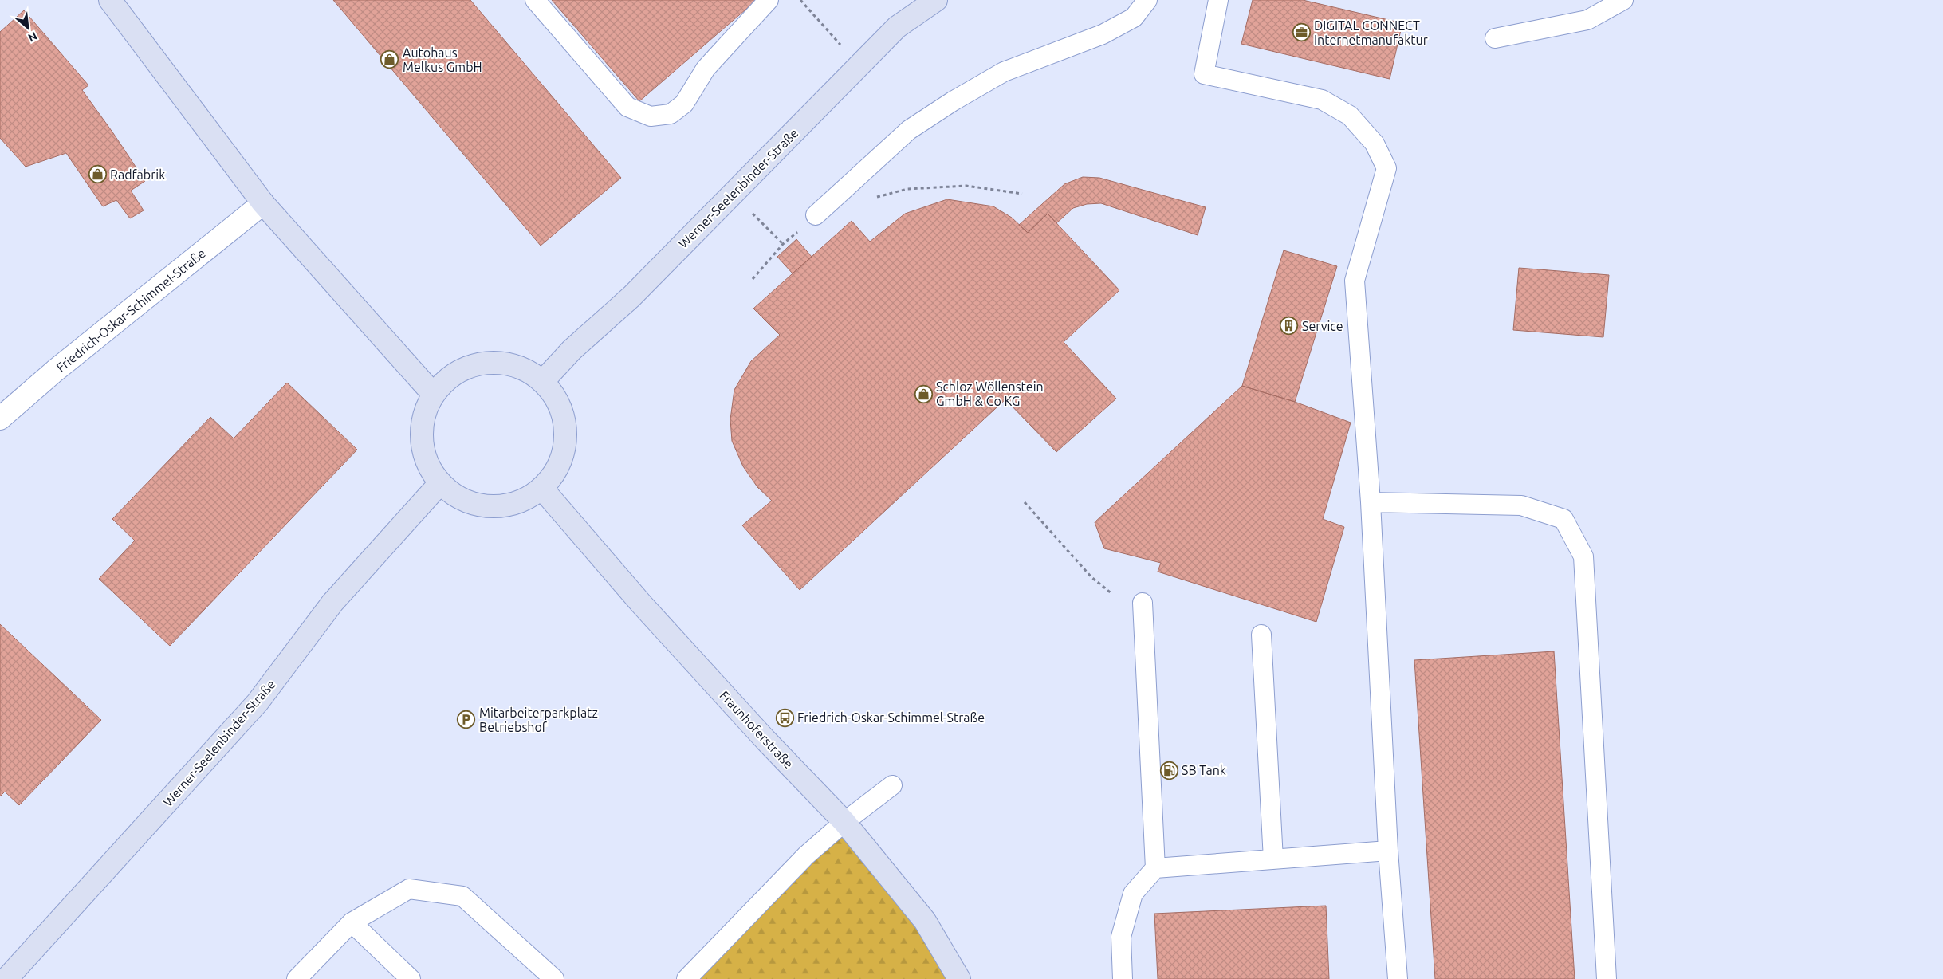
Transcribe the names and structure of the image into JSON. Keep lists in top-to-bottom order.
{
  "streets": {
    "main road": ["Werner-Seelenbinder-Straße", "Fraunhoferstraße"],
    "street": ["Friedrich-Oskar-Schimmel-Straße"]
  },
  "places": {
    "office": ["DIGITAL CONNECT Internetmanufaktur"],
    "shop": ["Autohaus Melkus GmbH", "Radfabrik", "Schloz Wöllenstein GmbH & Co KG"],
    "building": ["Service"],
    "bus stop": ["Friedrich-Oskar-Schimmel-Straße"],
    "parking": ["Mitarbeiterparkplatz Betriebshof"],
    "fuel station": ["SB Tank"]
  },
  "north": "bottom right"
}
